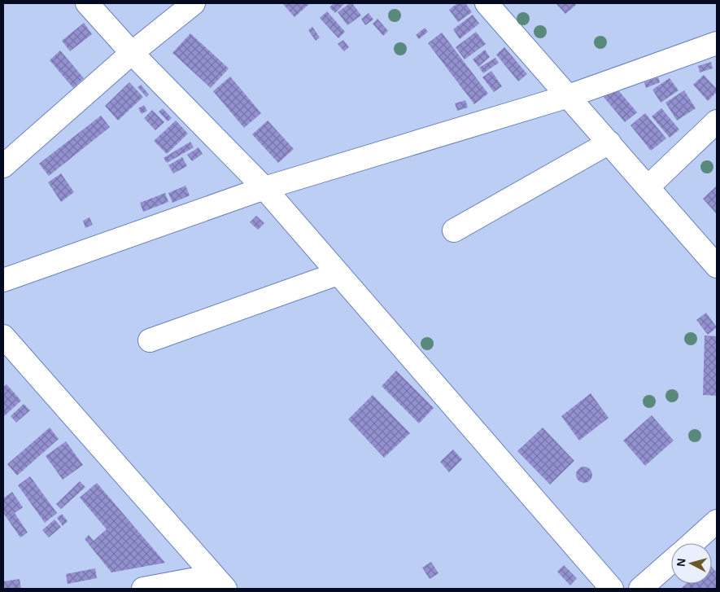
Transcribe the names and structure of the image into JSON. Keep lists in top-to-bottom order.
{
  "north": "left"
}
